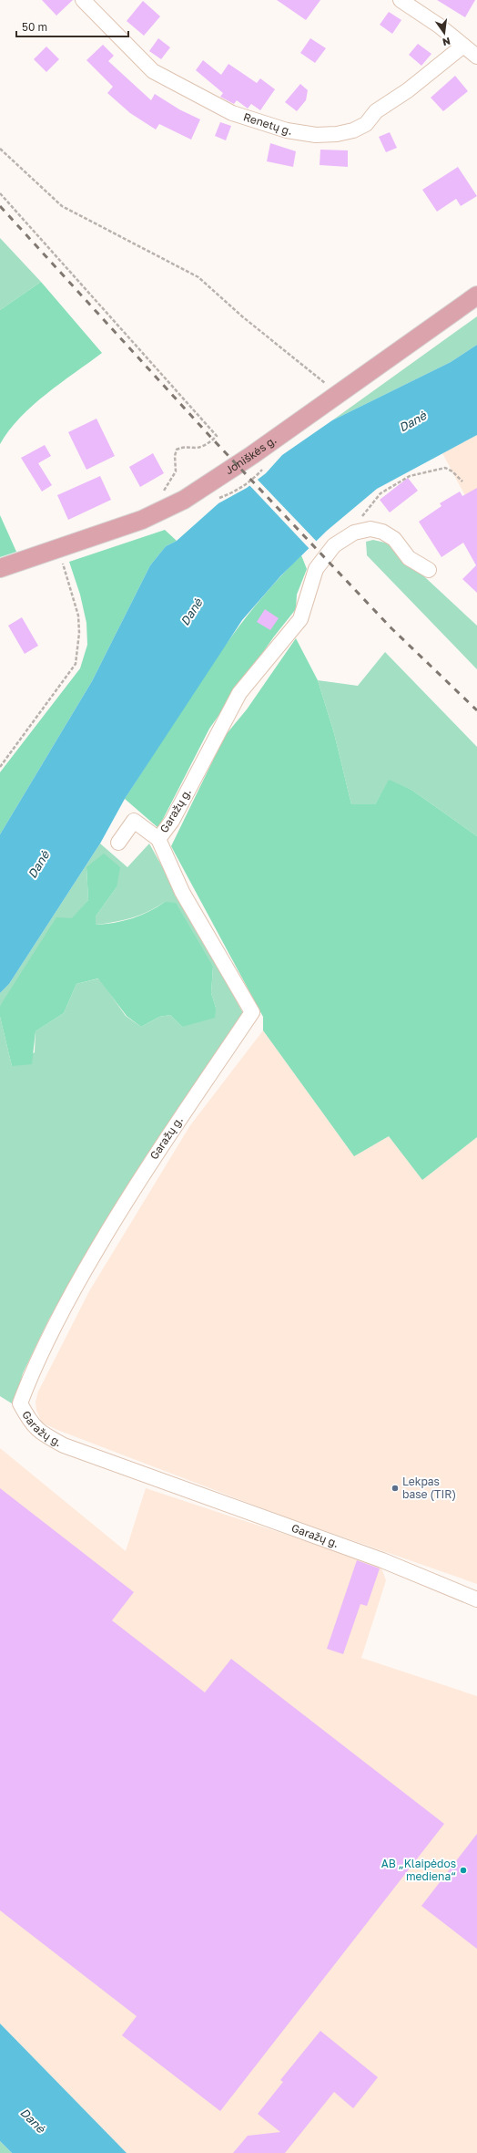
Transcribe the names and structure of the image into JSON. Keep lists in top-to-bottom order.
{
  "streets": {
    "main road": ["Joniškės g."],
    "street": ["Renetų g.", "Garažų g."]
  },
  "water": ["Danė"],
  "places": ["Lekpas base (TIR)", "AB „Klaipėdos mediena“"],
  "scale_bar": "50 m",
  "north": "bottom"
}
